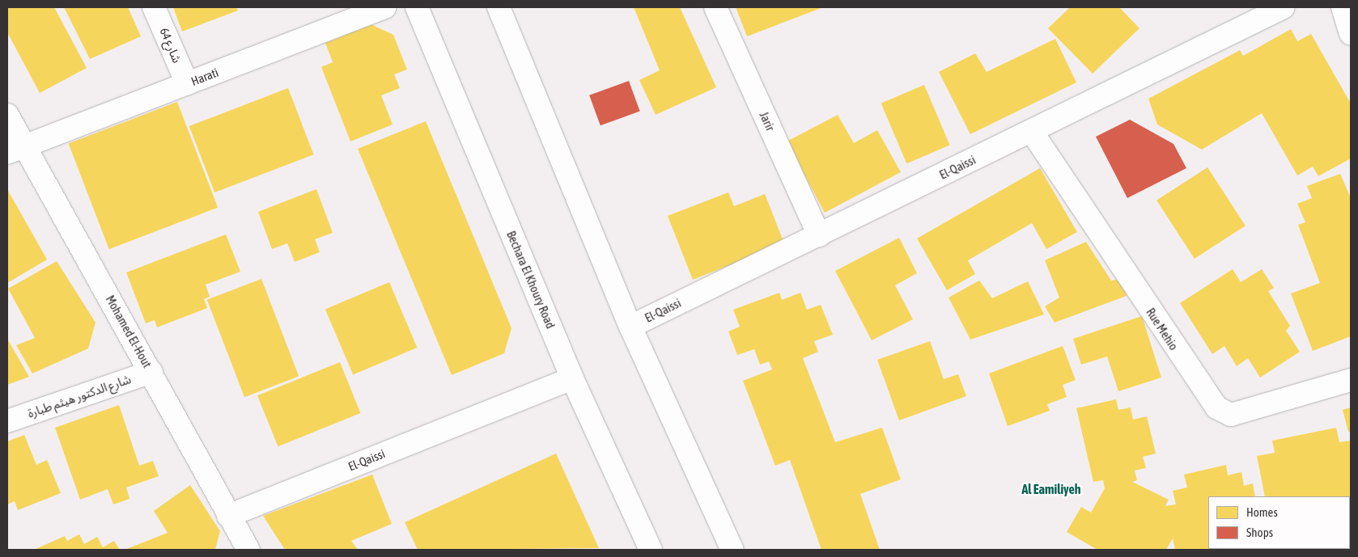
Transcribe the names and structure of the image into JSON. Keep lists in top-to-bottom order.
{
  "streets": {
    "street": [
      "شارع 64",
      "Harati",
      "Jarir",
      "El-Qaissi",
      "Bechara El Khoury Road",
      "Rue Mehio",
      "Mohamed El-Hout",
      "شارع الدكتور هيثم طبارة"
    ]
  },
  "crossings": [
    ["شارع 64", "Harati"],
    ["Harati", "Mohamed El-Hout"],
    ["Jarir", "El-Qaissi"],
    ["El-Qaissi", "Bechara El Khoury Road"],
    ["El-Qaissi", "Rue Mehio"],
    ["El-Qaissi", "Mohamed El-Hout"],
    ["Mohamed El-Hout", "شارع الدكتور هيثم طبارة"]
  ],
  "districts": ["Al Eamiliyeh"],
  "legend": ["Homes", "Shops"]
}
